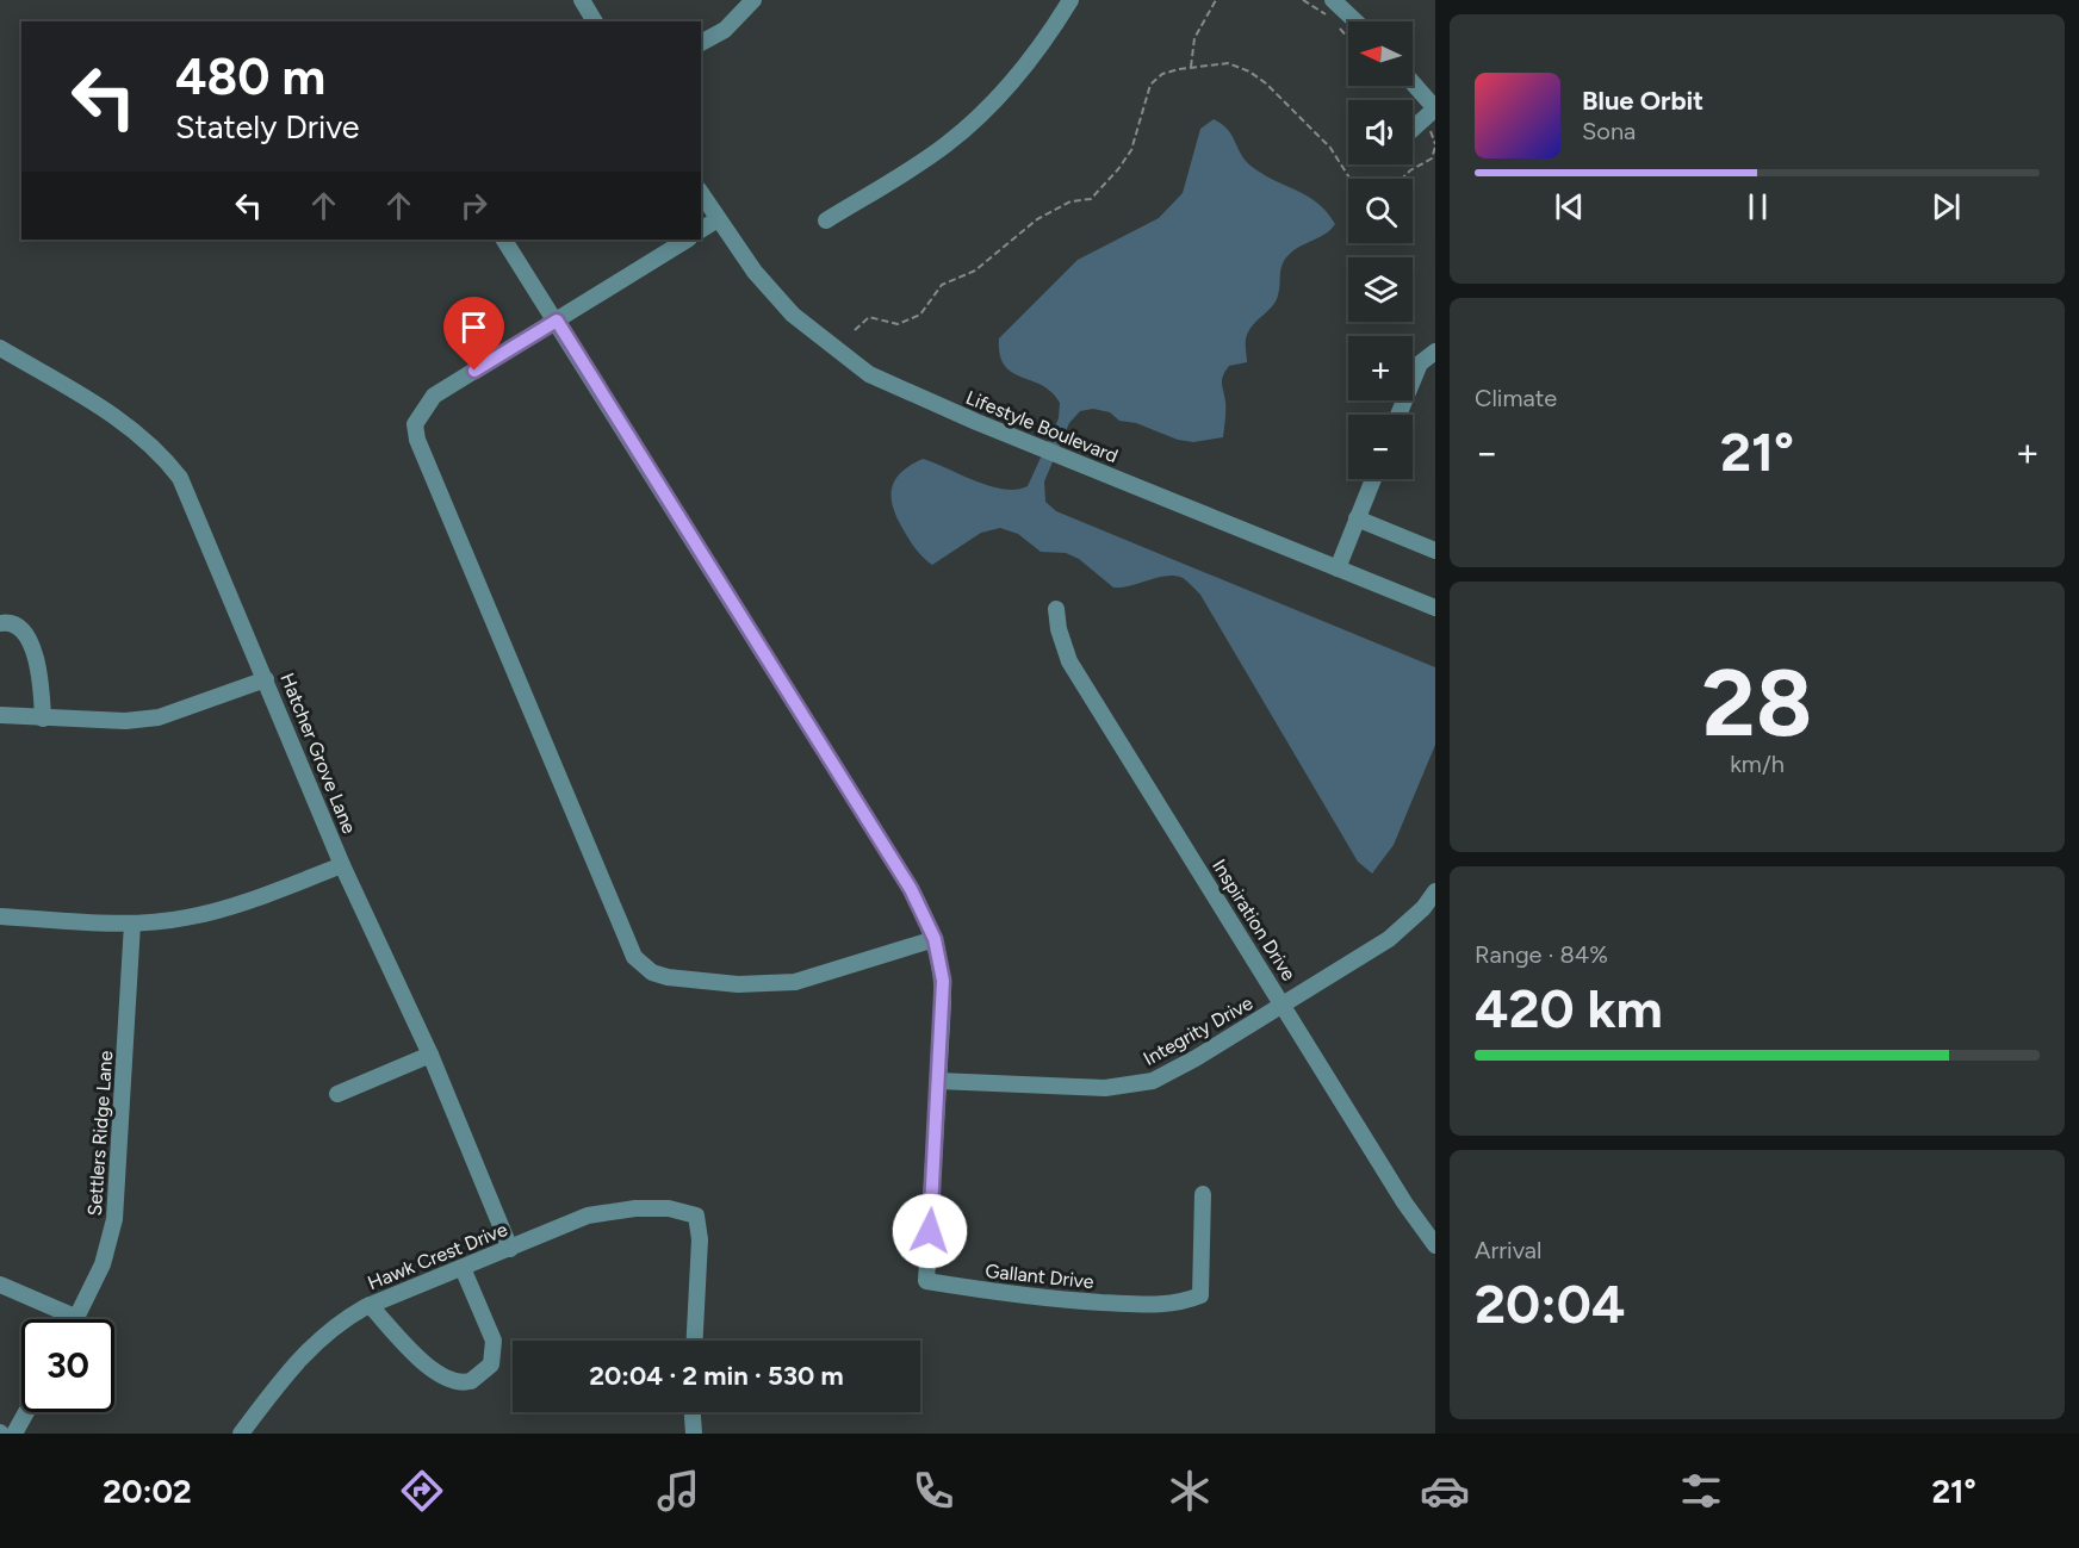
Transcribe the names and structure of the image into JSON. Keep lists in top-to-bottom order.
{
  "streets": {
    "street": [
      "Lifestyle Boulevard",
      "Hatcher Grove Lane",
      "Inspiration Drive",
      "Integrity Drive",
      "Settlers Ridge Lane",
      "Hawk Crest Drive",
      "Gallant Drive"
    ]
  },
  "crossings": [
    ["Hatcher Grove Lane", "Hawk Crest Drive"],
    ["Inspiration Drive", "Integrity Drive"],
    ["Integrity Drive", "Gallant Drive"]
  ],
  "north": "left",
  "page": {
    "map_buttons": ["+", "−"],
    "turn": ["480 m", "Stately Drive"],
    "song": ["Blue Orbit", "Sona"],
    "tile": [
      "Climate",
      ["28", "km/h"],
      ["Range · 84%", "420 km"],
      ["Arrival", "20:04"]
    ],
    "heat": ["−", "21°", "+"],
    "limit": "30",
    "trip": "20:04 · 2 min · 530 m",
    "tabs": ["20:02", "21°"]
  }
}
